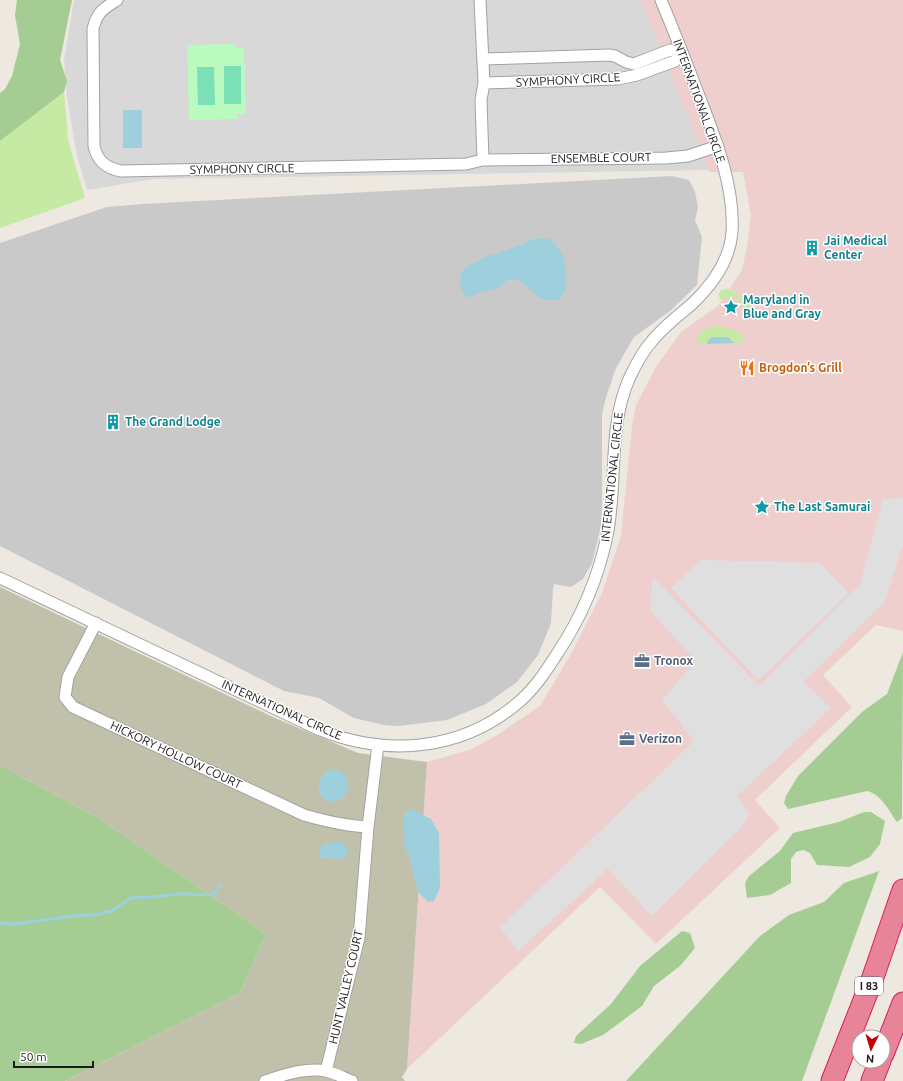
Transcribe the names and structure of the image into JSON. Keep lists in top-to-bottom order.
{
  "streets": {
    "highway": ["I 83"],
    "street": [
      "SYMPHONY CIRCLE",
      "INTERNATIONAL CIRCLE",
      "ENSEMBLE COURT",
      "HICKORY HOLLOW COURT",
      "HUNT VALLEY COURT"
    ]
  },
  "crossings": [
    ["SYMPHONY CIRCLE", "INTERNATIONAL CIRCLE"],
    ["SYMPHONY CIRCLE", "ENSEMBLE COURT"],
    ["INTERNATIONAL CIRCLE", "ENSEMBLE COURT"],
    ["INTERNATIONAL CIRCLE", "HICKORY HOLLOW COURT"],
    ["INTERNATIONAL CIRCLE", "HUNT VALLEY COURT"],
    ["HICKORY HOLLOW COURT", "HUNT VALLEY COURT"]
  ],
  "places": {
    "building": ["Jai Medical Center", "The Grand Lodge"],
    "place": ["Maryland in Blue and Gray", "The Last Samurai"],
    "restaurant": ["Brogdon’s Grill"],
    "office": ["Tronox", "Verizon"]
  },
  "scale_bar": "50 m",
  "north": "bottom"
}
